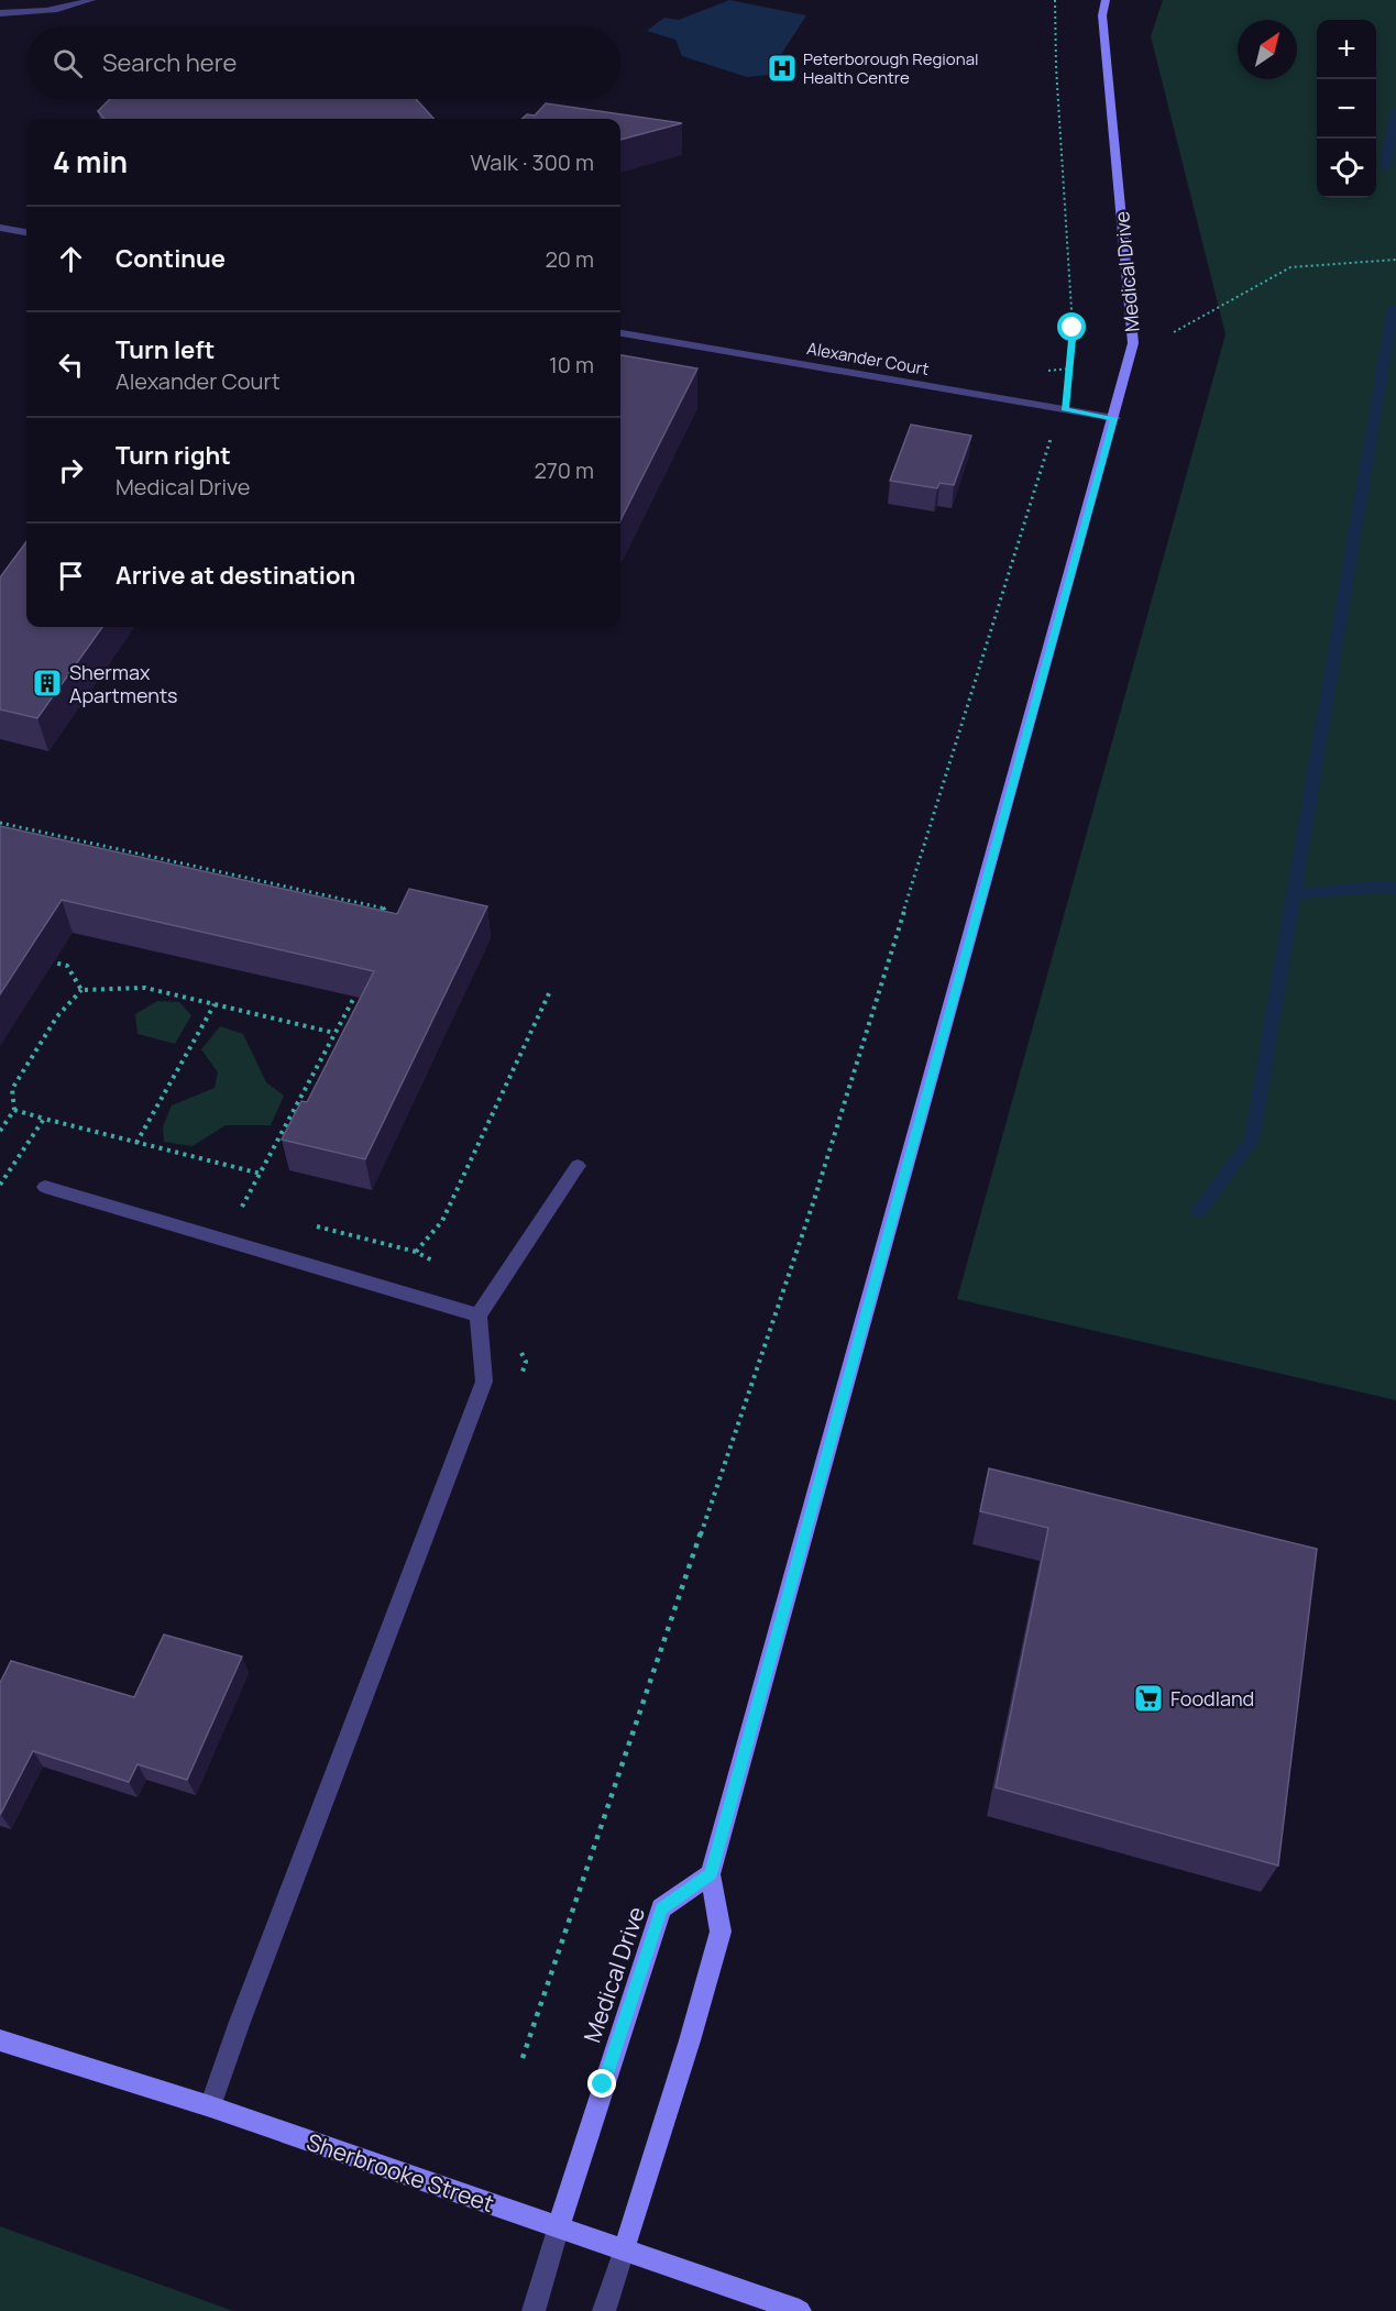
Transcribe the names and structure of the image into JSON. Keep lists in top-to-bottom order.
{
  "streets": {
    "main road": ["Medical Drive", "Sherbrooke Street"],
    "street": ["Alexander Court"]
  },
  "crossings": [
    ["Medical Drive", "Alexander Court"],
    ["Medical Drive", "Sherbrooke Street"]
  ],
  "places": {
    "hospital": ["Peterborough Regional Health Centre"],
    "building": ["Shermax Apartments"],
    "supermarket": ["Foodland"]
  },
  "north": "top right",
  "page": {
    "map_buttons": ["+", "−"],
    "search": "Search here",
    "heading": ["4 min", "Walk · 300 m"],
    "list": [
      ["Continue", "20 m"],
      ["Turn left", "Alexander Court", "10 m"],
      ["Turn right", "Medical Drive", "270 m"],
      "Arrive at destination"
    ]
  }
}
